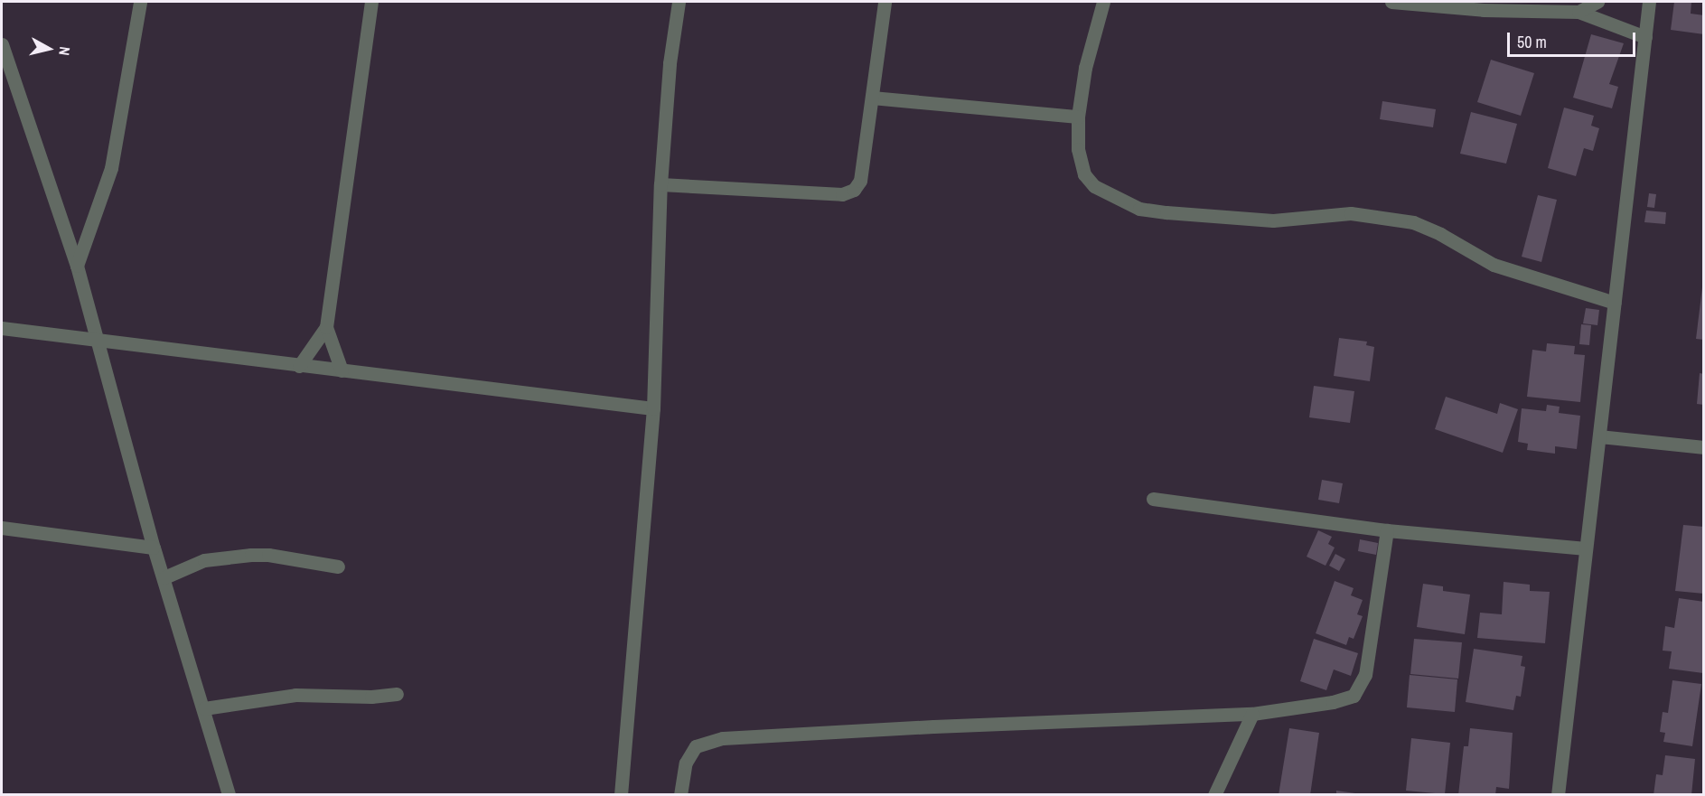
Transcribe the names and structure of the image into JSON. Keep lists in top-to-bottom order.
{
  "scale_bar": "50 m",
  "north": "right"
}
